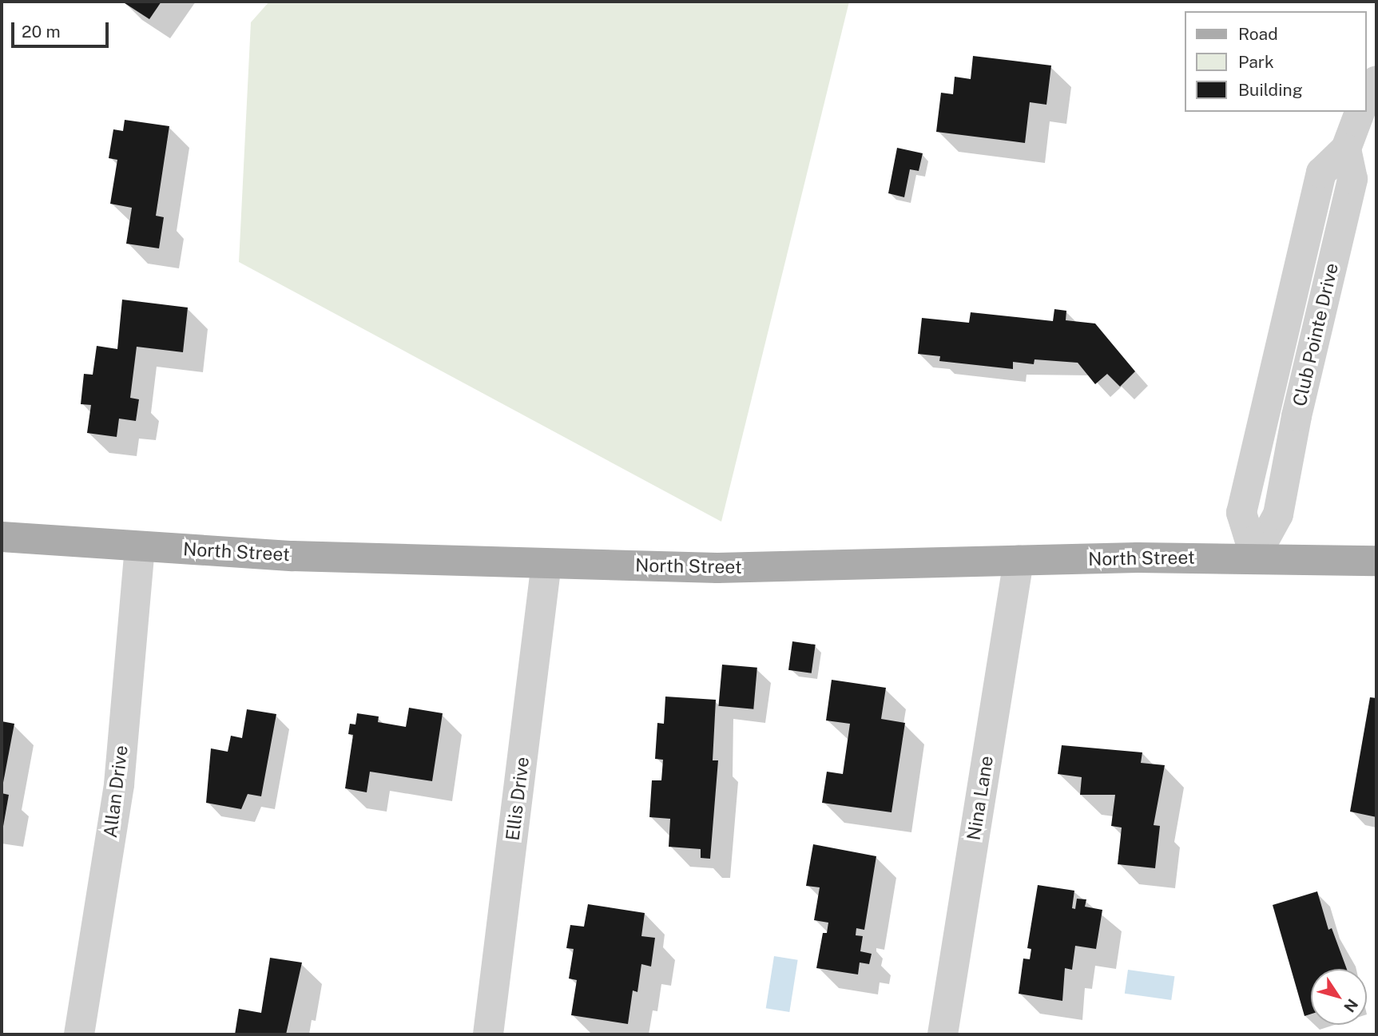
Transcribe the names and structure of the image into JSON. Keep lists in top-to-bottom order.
{
  "streets": {
    "main road": ["North Street"],
    "street": ["Allan Drive", "Nina Lane", "Ellis Drive"]
  },
  "crossings": [
    ["North Street", "Allan Drive"],
    ["North Street", "Nina Lane"],
    ["North Street", "Ellis Drive"]
  ],
  "legend": ["Road", "Park", "Building"],
  "scale_bar": "20 m",
  "north": "bottom right"
}
